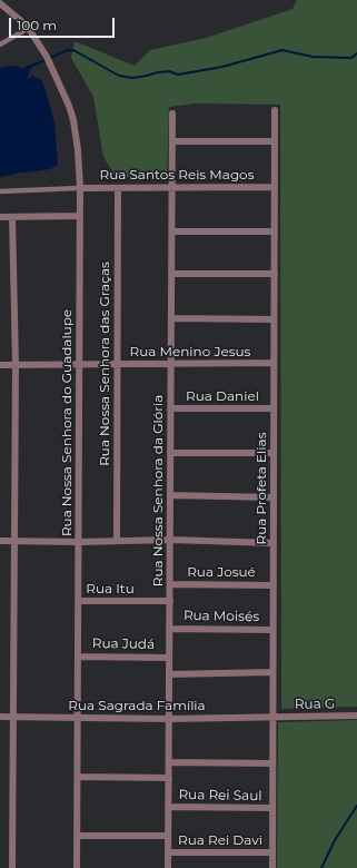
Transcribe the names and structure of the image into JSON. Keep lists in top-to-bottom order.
{
  "streets": {
    "street": [
      "Rua Santos Reis Magos",
      "Rua Menino Jesus",
      "Rua Nossa Senhora das Graças",
      "Rua Daniel",
      "Rua Nossa Senhora do Guadalupe",
      "Rua Profeta Elias",
      "Rua Nossa Senhora da Glória",
      "Rua Josué",
      "Rua Itu",
      "Rua Moisés",
      "Rua Judá",
      "Rua G",
      "Rua Sagrada Família",
      "Rua Rei Saul",
      "Rua Rei Davi"
    ]
  },
  "crossings": [
    ["Rua Santos Reis Magos", "Rua Nossa Senhora das Graças"],
    ["Rua Santos Reis Magos", "Rua Nossa Senhora do Guadalupe"],
    ["Rua Santos Reis Magos", "Rua Profeta Elias"],
    ["Rua Santos Reis Magos", "Rua Nossa Senhora da Glória"],
    ["Rua Menino Jesus", "Rua Nossa Senhora das Graças"],
    ["Rua Menino Jesus", "Rua Nossa Senhora do Guadalupe"],
    ["Rua Menino Jesus", "Rua Profeta Elias"],
    ["Rua Menino Jesus", "Rua Nossa Senhora da Glória"],
    ["Rua Daniel", "Rua Profeta Elias"],
    ["Rua Daniel", "Rua Nossa Senhora da Glória"],
    ["Rua Nossa Senhora do Guadalupe", "Rua Itu"],
    ["Rua Nossa Senhora do Guadalupe", "Rua Judá"],
    ["Rua Nossa Senhora do Guadalupe", "Rua Sagrada Família"],
    ["Rua Profeta Elias", "Rua Josué"],
    ["Rua Profeta Elias", "Rua Moisés"],
    ["Rua Profeta Elias", "Rua G"],
    ["Rua Profeta Elias", "Rua Sagrada Família"],
    ["Rua Profeta Elias", "Rua Rei Saul"],
    ["Rua Profeta Elias", "Rua Rei Davi"],
    ["Rua Nossa Senhora da Glória", "Rua Josué"],
    ["Rua Nossa Senhora da Glória", "Rua Itu"],
    ["Rua Nossa Senhora da Glória", "Rua Moisés"],
    ["Rua Nossa Senhora da Glória", "Rua Judá"],
    ["Rua Nossa Senhora da Glória", "Rua Sagrada Família"],
    ["Rua Nossa Senhora da Glória", "Rua Rei Saul"],
    ["Rua Nossa Senhora da Glória", "Rua Rei Davi"],
    ["Rua G", "Rua Sagrada Família"]
  ],
  "scale_bar": "100 m"
}
